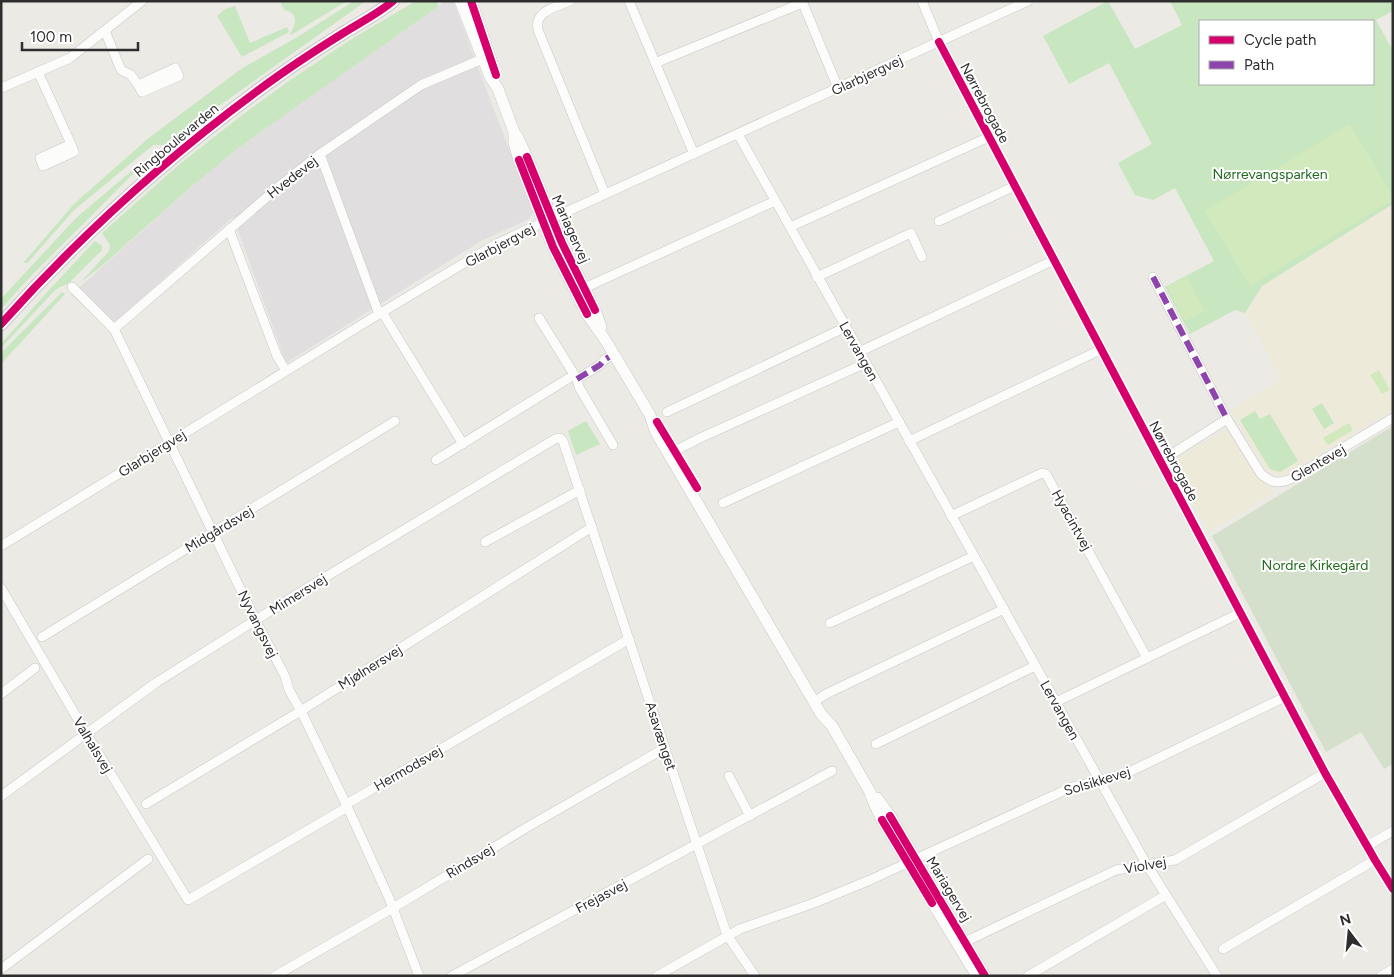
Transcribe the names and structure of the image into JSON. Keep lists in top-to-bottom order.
{
  "streets": {
    "main road": ["Ringboulevarden"],
    "street": [
      "Glarbjergvej",
      "Nørrebrogade",
      "Hvedevej",
      "Mariagervej",
      "Lervangen",
      "Glentevej",
      "Hyacintvej",
      "Midgårdsvej",
      "Mimersvej",
      "Nyvangsvej",
      "Mjølnersvej",
      "Asavænget",
      "Valhalsvej",
      "Hermodsvej",
      "Solsikkevej",
      "Rindsvej",
      "Violvej",
      "Frejasvej"
    ]
  },
  "crossings": [
    ["Glarbjergvej", "Nørrebrogade"],
    ["Glarbjergvej", "Mariagervej"],
    ["Glarbjergvej", "Lervangen"],
    ["Glarbjergvej", "Nyvangsvej"],
    ["Nørrebrogade", "Solsikkevej"],
    ["Nørrebrogade", "Violvej"],
    ["Hvedevej", "Mariagervej"],
    ["Hvedevej", "Nyvangsvej"],
    ["Mariagervej", "Solsikkevej"],
    ["Mariagervej", "Violvej"],
    ["Lervangen", "Hyacintvej"],
    ["Lervangen", "Solsikkevej"],
    ["Lervangen", "Violvej"],
    ["Midgårdsvej", "Nyvangsvej"],
    ["Mimersvej", "Nyvangsvej"],
    ["Mimersvej", "Asavænget"],
    ["Mimersvej", "Valhalsvej"],
    ["Nyvangsvej", "Mjølnersvej"],
    ["Nyvangsvej", "Hermodsvej"],
    ["Nyvangsvej", "Rindsvej"],
    ["Mjølnersvej", "Asavænget"],
    ["Asavænget", "Hermodsvej"],
    ["Asavænget", "Solsikkevej"],
    ["Asavænget", "Rindsvej"],
    ["Asavænget", "Frejasvej"],
    ["Valhalsvej", "Hermodsvej"]
  ],
  "parks": ["Nørrevangsparken", "Nordre Kirkegård"],
  "legend": ["Cycle path", "Path"],
  "scale_bar": "100 m",
  "north": "top"
}
